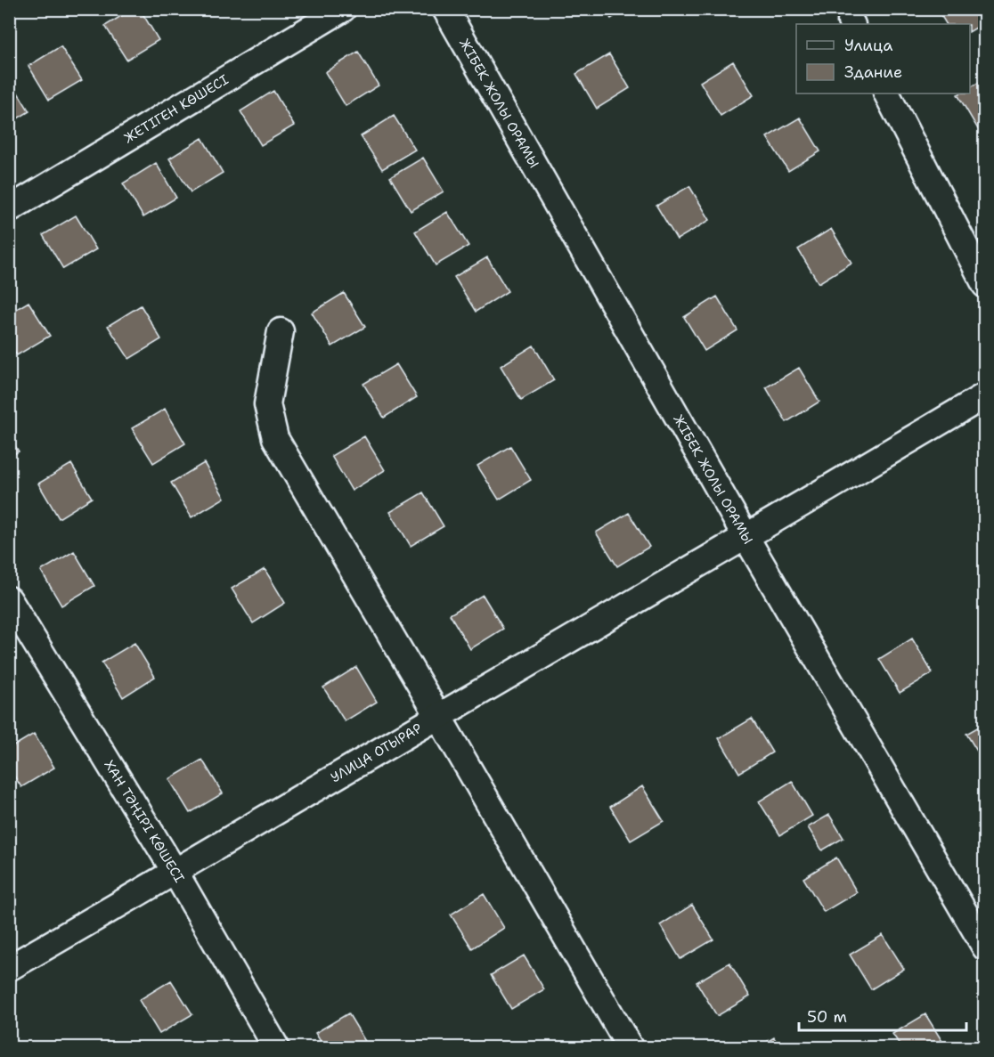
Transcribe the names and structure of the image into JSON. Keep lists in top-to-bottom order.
{
  "streets": {
    "street": [
      "ЖІБЕК ЖОЛЫ ОРАМЫ",
      "ЖЕТІГЕН КӨШЕСІ",
      "УЛИЦА ОТЫРАР",
      "ХАН ТӘҢІРІ КӨШЕСІ"
    ]
  },
  "crossings": [
    ["ЖІБЕК ЖОЛЫ ОРАМЫ", "УЛИЦА ОТЫРАР"],
    ["УЛИЦА ОТЫРАР", "ХАН ТӘҢІРІ КӨШЕСІ"]
  ],
  "legend": ["Улица", "Здание"],
  "scale_bar": "50 m"
}
